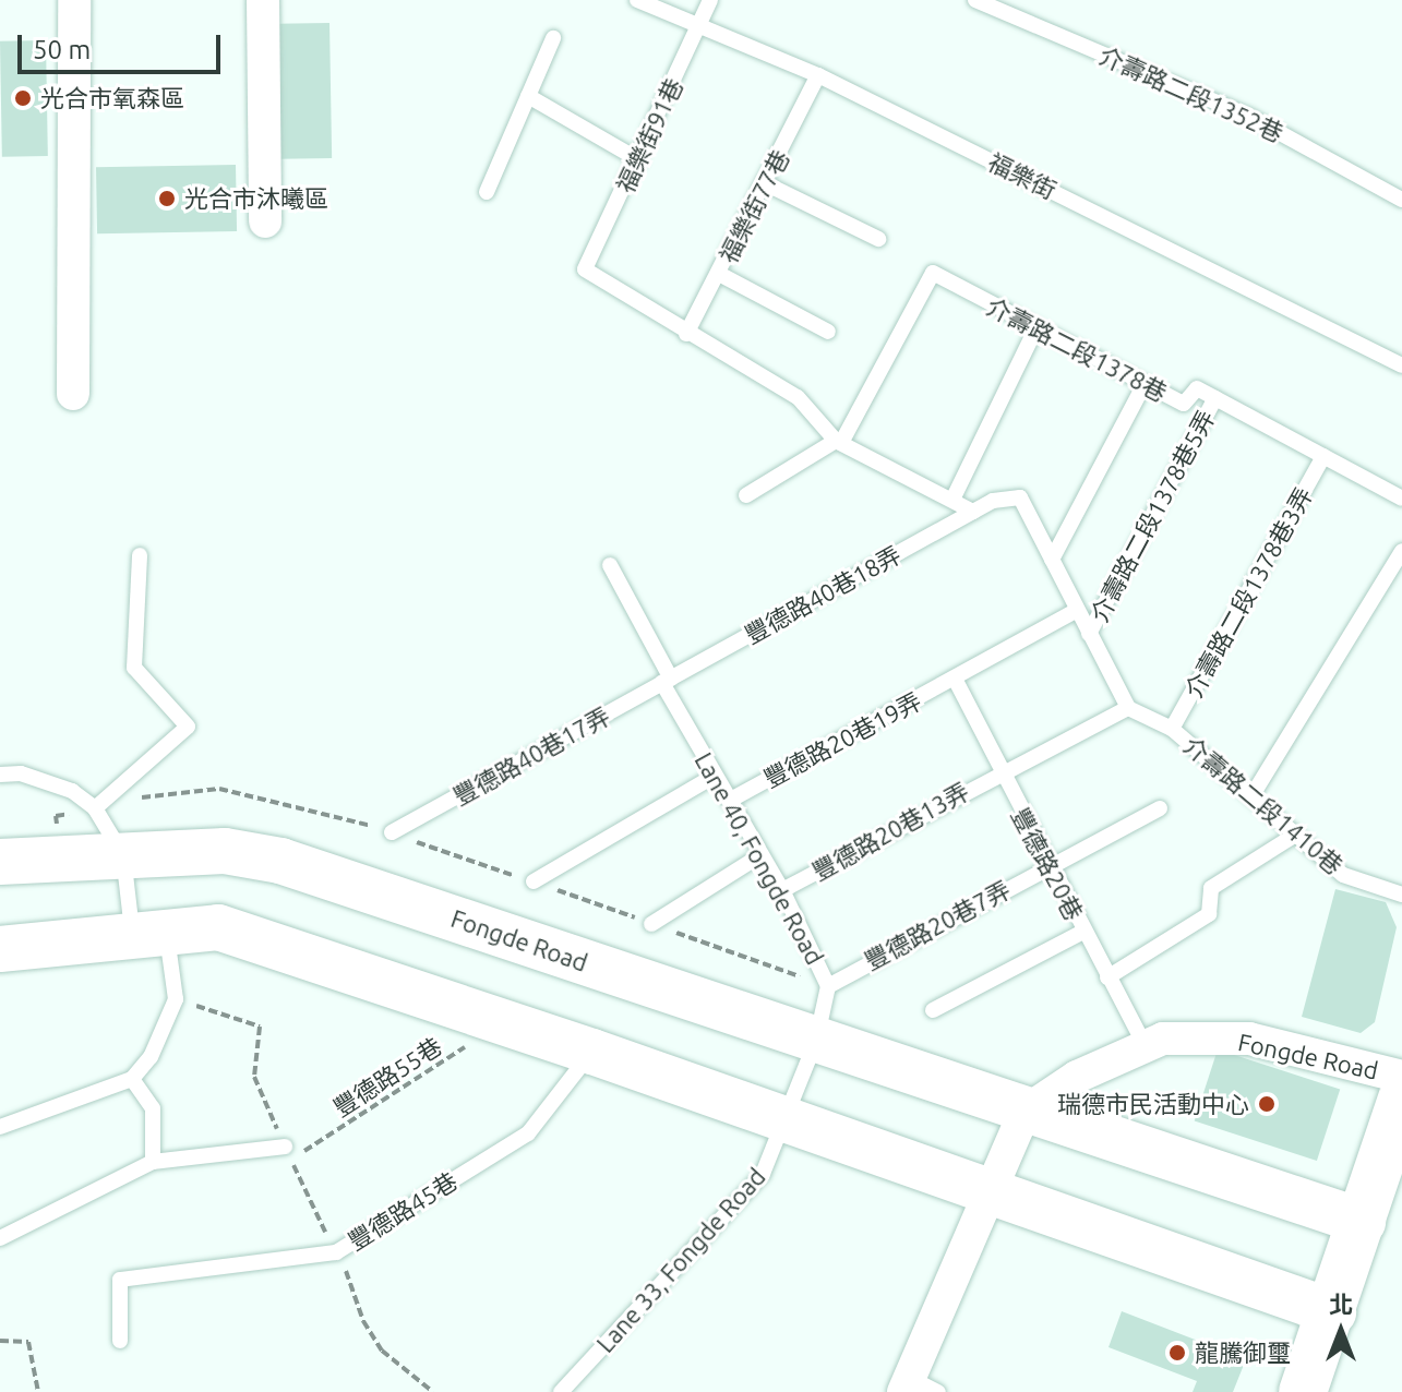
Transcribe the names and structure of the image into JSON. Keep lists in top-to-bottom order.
{
  "streets": {
    "main road": ["Fongde Road"],
    "lane": [
      "介壽路二段1352巷",
      "福樂街91巷",
      "福樂街",
      "福樂街77巷",
      "介壽路二段1378巷",
      "介壽路二段1378巷5弄",
      "介壽路二段1378巷3弄",
      "豐德路40巷18弄",
      "豐德路20巷19弄",
      "豐德路40巷17弄",
      "介壽路二段1410巷",
      "豐德路20巷13弄",
      "Lane 40, Fongde Road",
      "豐德路20巷",
      "豐德路20巷7弄",
      "豐德路45巷",
      "Lane 33, Fongde Road"
    ],
    "path": ["豐德路55巷"]
  },
  "crossings": [
    ["福樂街91巷", "福樂街"],
    ["福樂街91巷", "福樂街77巷"],
    ["福樂街", "福樂街77巷"],
    ["介壽路二段1378巷", "介壽路二段1378巷5弄"],
    ["介壽路二段1378巷3弄", "介壽路二段1410巷"],
    ["豐德路40巷18弄", "豐德路40巷17弄"],
    ["豐德路40巷18弄", "Lane 40, Fongde Road"],
    ["豐德路20巷19弄", "Lane 40, Fongde Road"],
    ["豐德路20巷19弄", "豐德路20巷"],
    ["豐德路40巷17弄", "Lane 40, Fongde Road"],
    ["介壽路二段1410巷", "豐德路20巷13弄"],
    ["豐德路20巷13弄", "Lane 40, Fongde Road"],
    ["豐德路20巷13弄", "豐德路20巷"],
    ["Lane 40, Fongde Road", "豐德路20巷7弄"],
    ["Lane 40, Fongde Road", "Fongde Road"],
    ["Lane 40, Fongde Road", "Lane 33, Fongde Road"],
    ["豐德路20巷", "豐德路20巷7弄"],
    ["豐德路20巷", "Fongde Road"]
  ],
  "places": [
    "光合市氧森區",
    "光合市沐曦區",
    "瑞德市民活動中心",
    "龍騰御璽"
  ],
  "scale_bar": "50 m",
  "north": "top"
}
